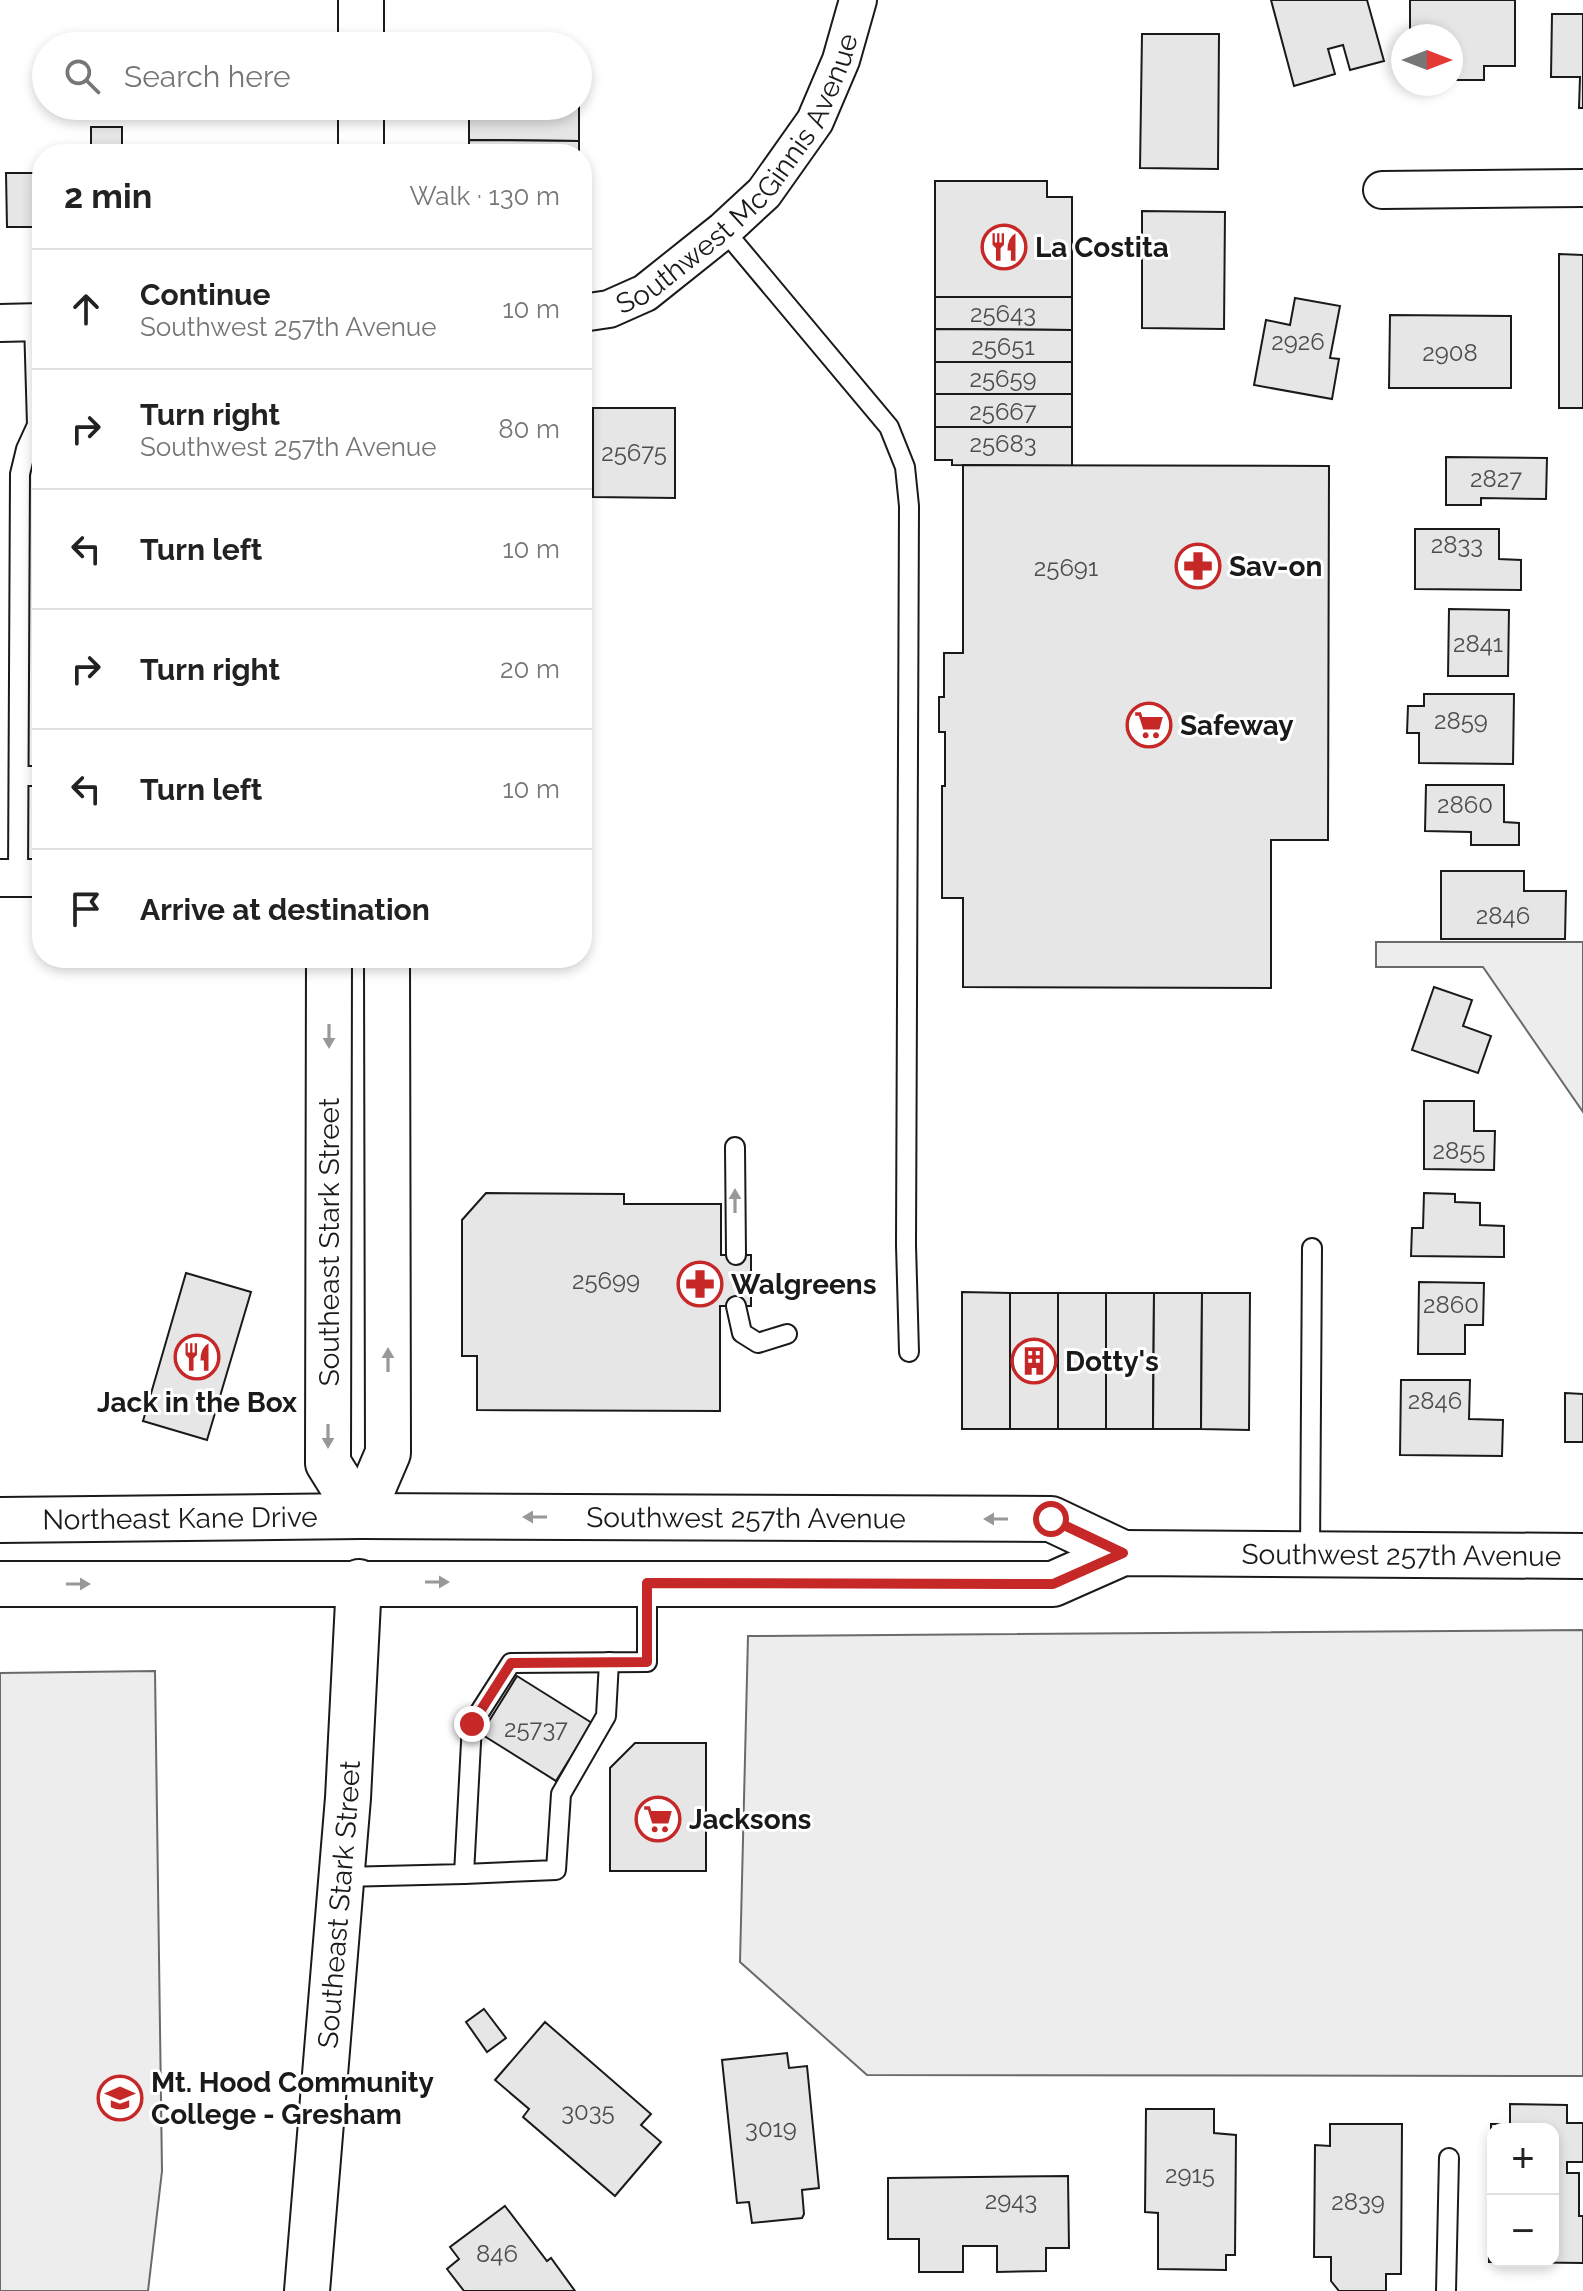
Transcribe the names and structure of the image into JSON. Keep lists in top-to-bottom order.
{
  "streets": {
    "main road": ["Southeast Stark Street", "Northeast Kane Drive", "Southwest 257th Avenue"],
    "street": ["Southwest McGinnis Avenue"]
  },
  "crossings": [
    ["Southeast Stark Street", "Northeast Kane Drive"],
    ["Southeast Stark Street", "Southwest 257th Avenue"],
    ["Northeast Kane Drive", "Southwest 257th Avenue"]
  ],
  "places": {
    "restaurant": ["La Costita", "Jack in the Box"],
    "pharmacy": ["Sav-on", "Walgreens"],
    "supermarket": ["Safeway", "Jacksons"],
    "building": ["Dotty's"],
    "school or university": ["Mt. Hood Community College - Gresham"]
  },
  "house_numbers": [
    "25643",
    "2926",
    "25651",
    "2908",
    "25659",
    "25667",
    "25683",
    "25675",
    "2827",
    "2833",
    "25691",
    "2841",
    "2859",
    "2860",
    "2846",
    "2855",
    "25699",
    "2860",
    "2846",
    "25737",
    "3035",
    "3019",
    "2915",
    "2943",
    "2839",
    "846"
  ],
  "north": "right",
  "page": {
    "search": "Search here",
    "heading": ["2 min", "Walk · 130 m"],
    "list": [
      ["Continue", "Southwest 257th Avenue", "10 m"],
      ["Turn right", "Southwest 257th Avenue", "80 m"],
      ["Turn left", "10 m"],
      ["Turn right", "20 m"],
      ["Turn left", "10 m"],
      "Arrive at destination"
    ],
    "map_buttons": ["+", "−"]
  }
}
